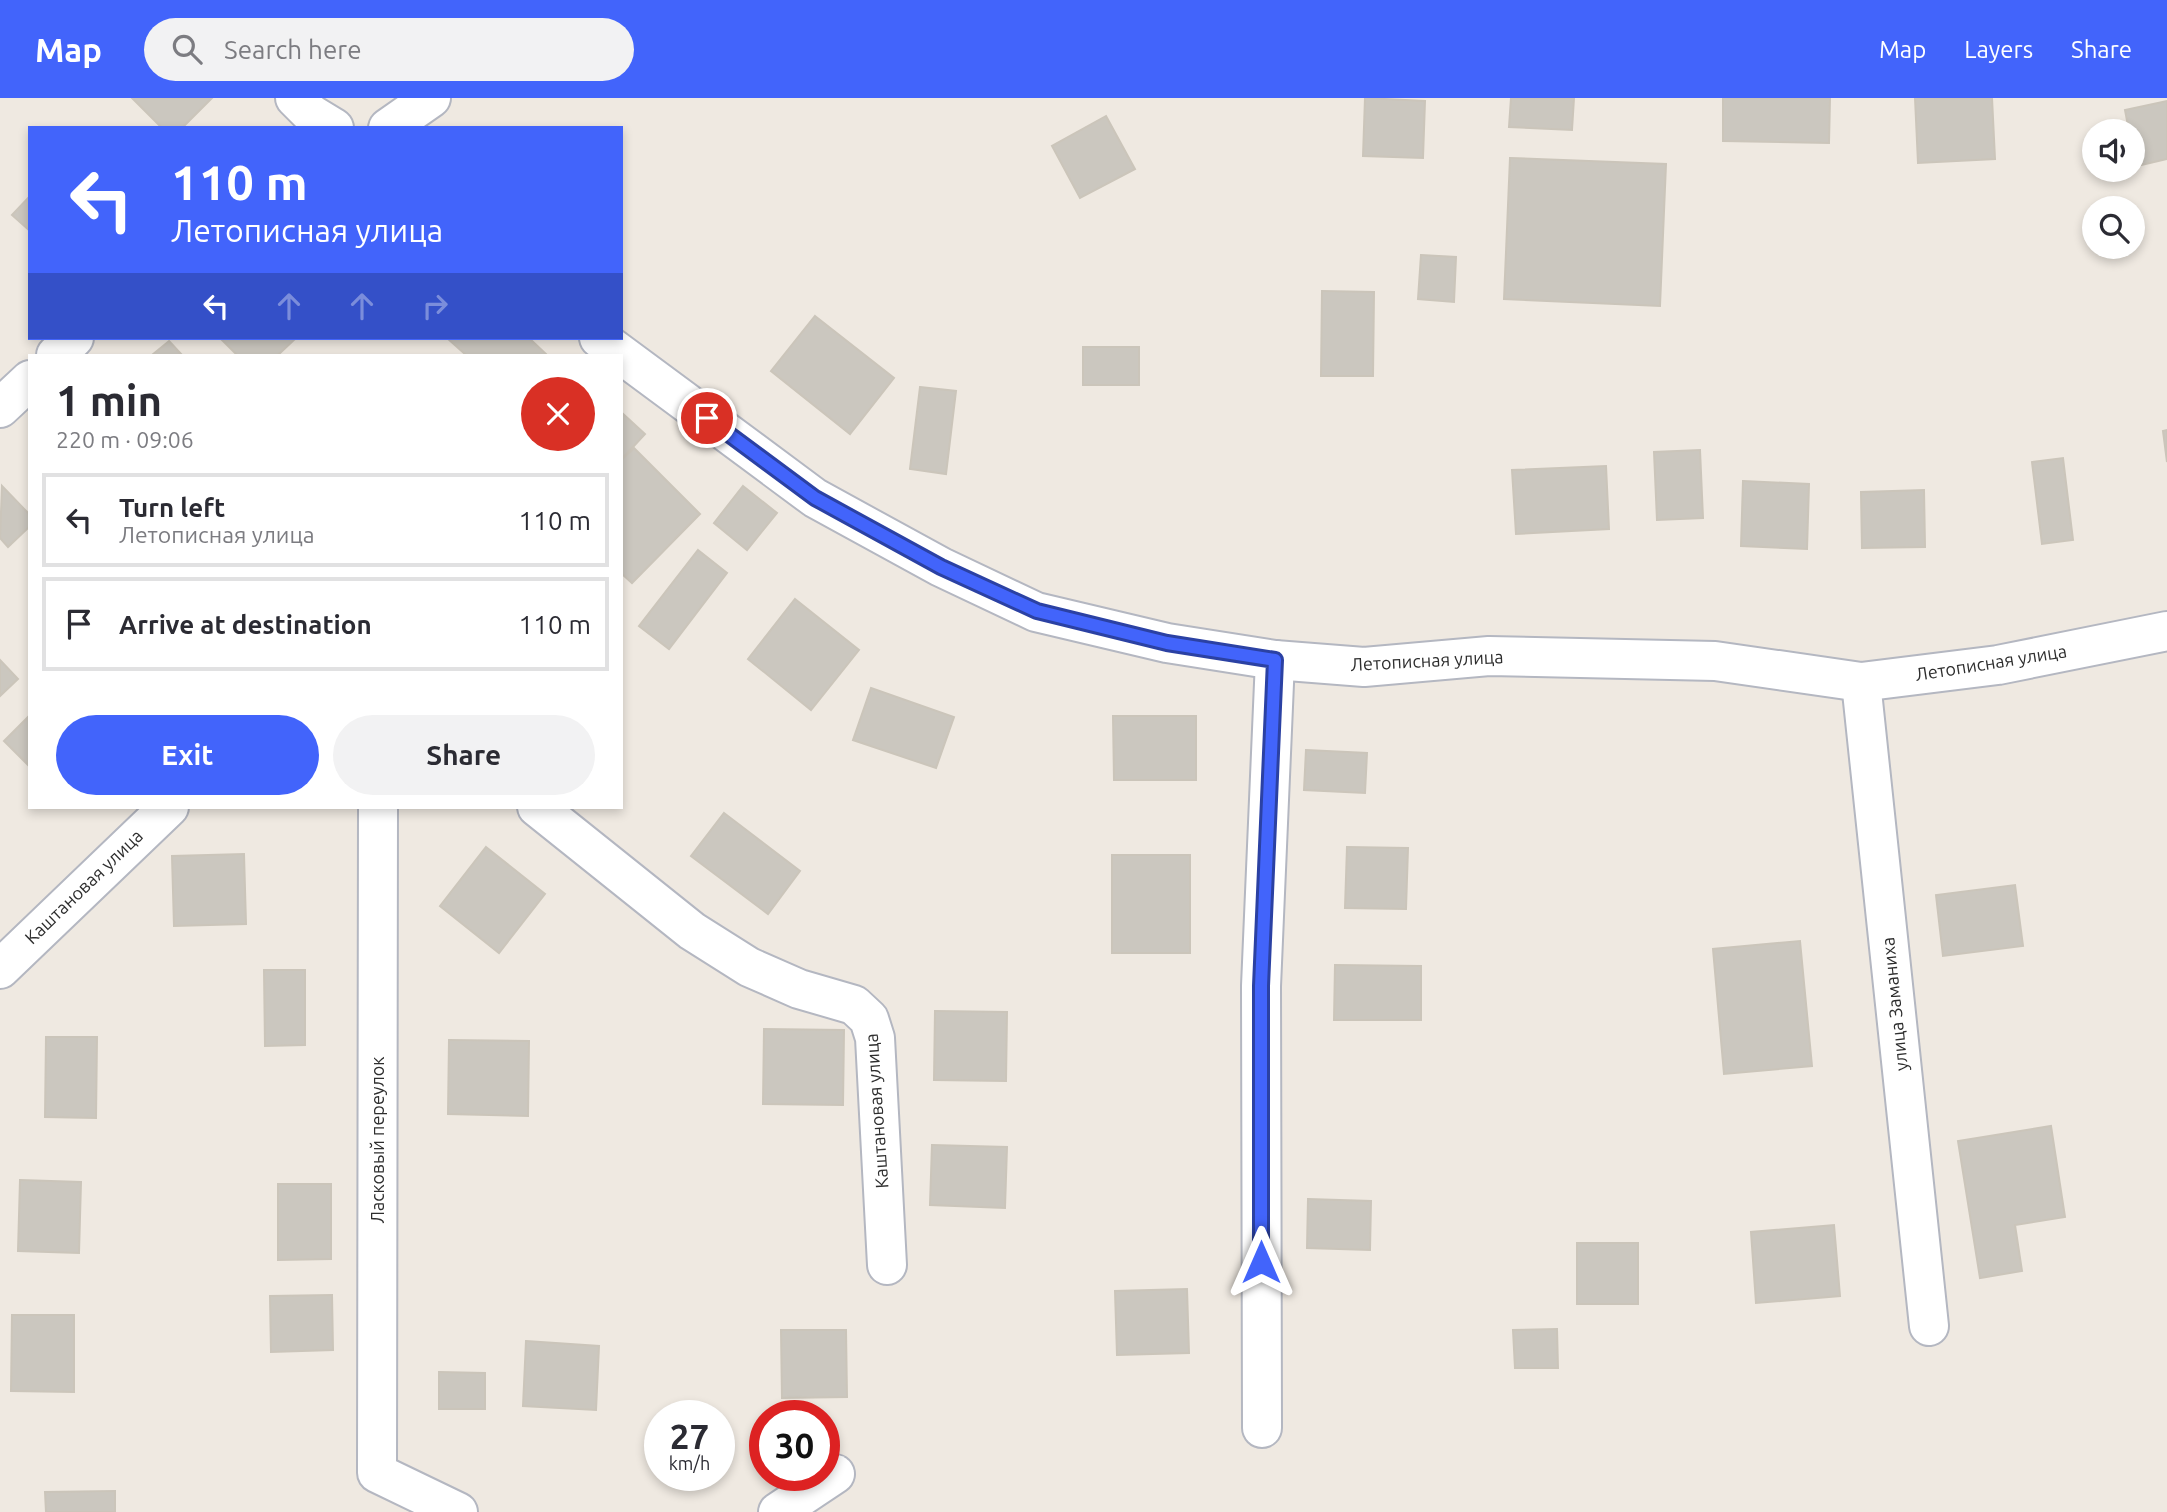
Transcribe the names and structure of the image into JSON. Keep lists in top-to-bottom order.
{
  "streets": {
    "street": [
      "Летописная улица",
      "Каштановая улица",
      "улица Заманиха",
      "Ласковый переулок"
    ]
  },
  "crossings": [
    ["Летописная улица", "улица Заманиха"]
  ],
  "page": {
    "header": "Map",
    "search": "Search here",
    "nav": ["Map", "Layers", "Share"],
    "turn": ["110 m", "Летописная улица"],
    "heading": ["1 min", "220 m · 09:06"],
    "list": [
      {
        "name": "Turn left",
        "note": "Летописная улица",
        "value": "110 m"
      },
      {
        "name": "Arrive at destination",
        "value": "110 m"
      }
    ],
    "buttons": ["Exit", "Share"],
    "speed": "27 km/h",
    "limit": "30"
  }
}
